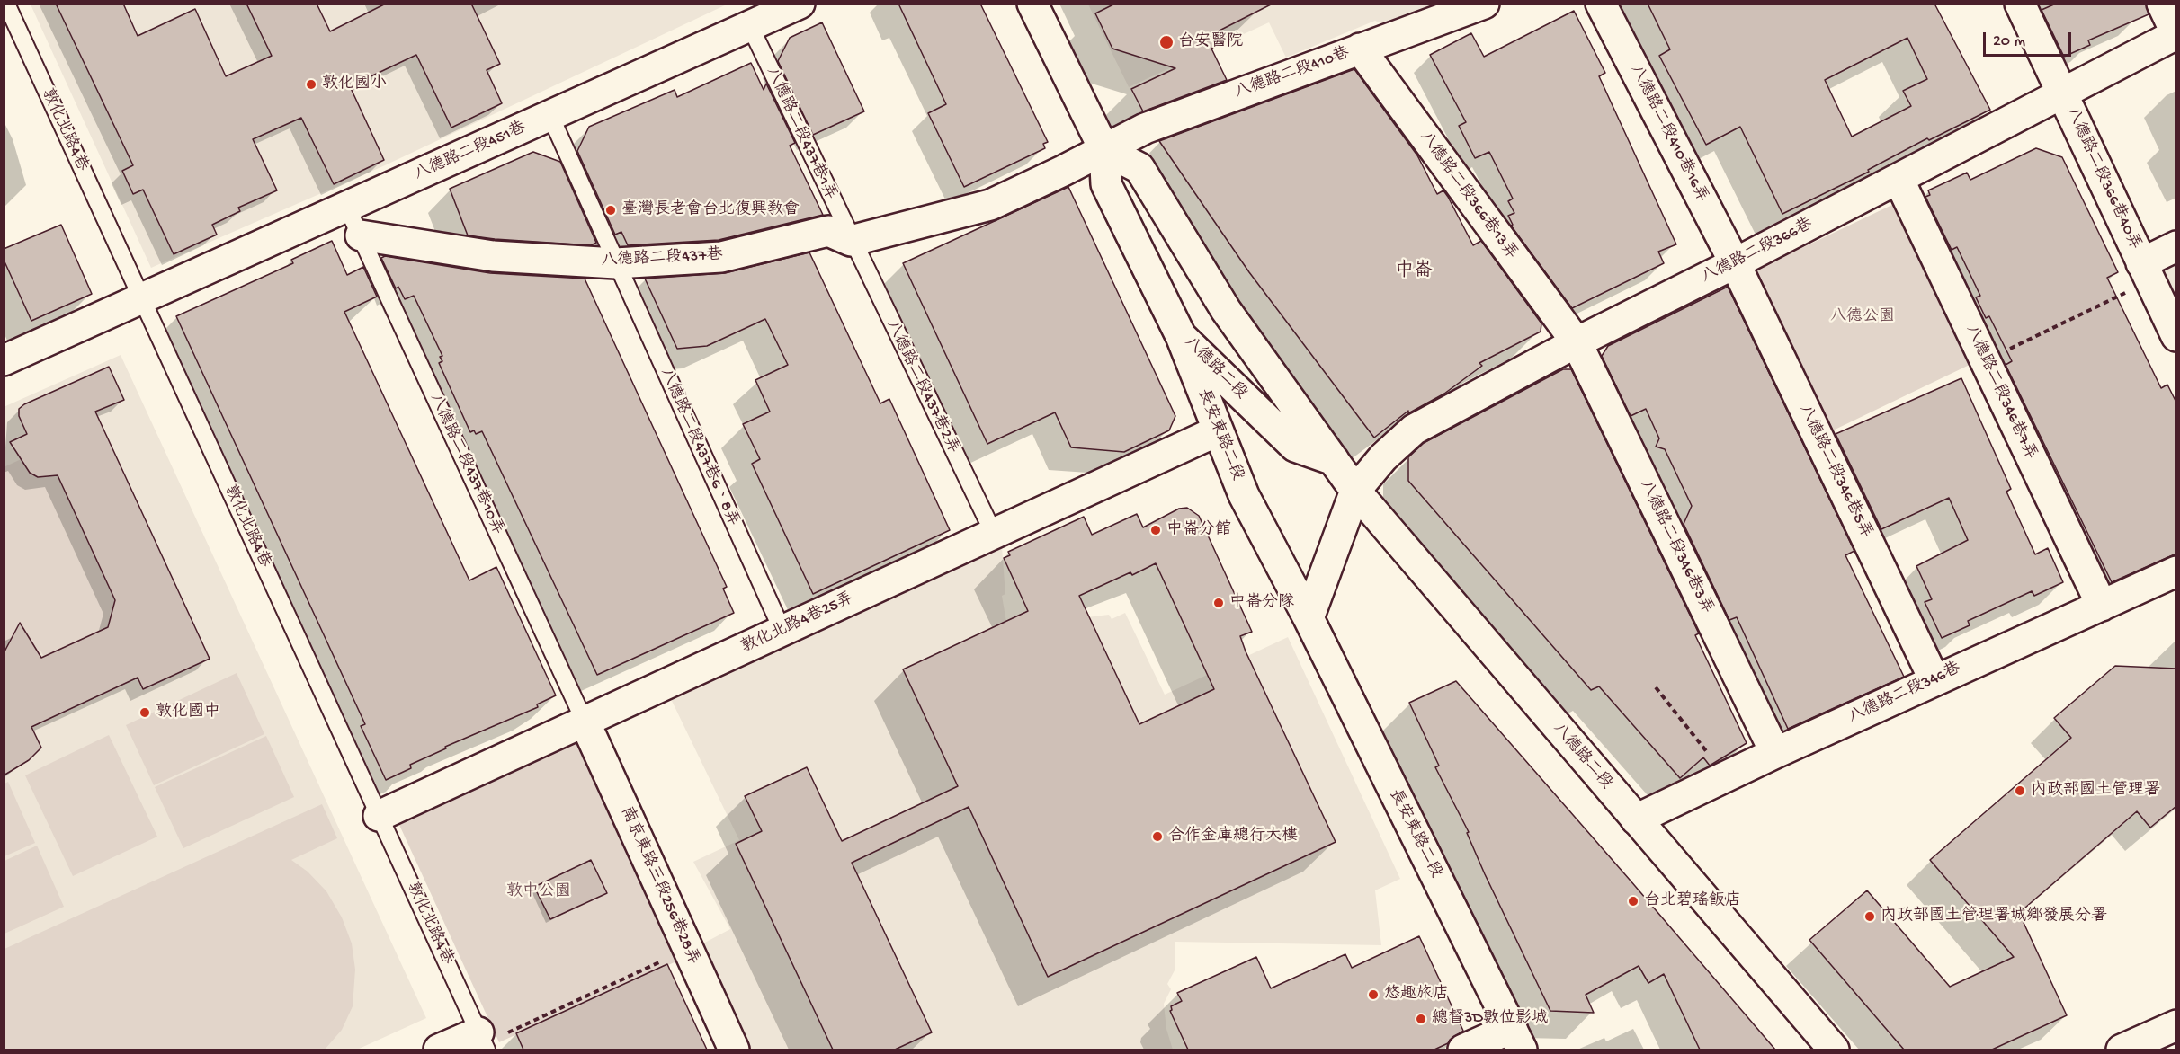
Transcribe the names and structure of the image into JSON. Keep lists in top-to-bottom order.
{
  "streets": {
    "street": [
      "八德路二段410巷",
      "八德路二段410巷16弄",
      "八德路二段451巷",
      "八德路二段366巷40弄",
      "八德路二段366巷13弄",
      "八德路二段366巷",
      "八德路二段437巷",
      "八德路二段",
      "八德路二段346巷7弄",
      "長安東路二段",
      "八德路二段346巷5弄",
      "八德路二段346巷3弄",
      "敦化北路4巷25弄",
      "八德路二段346巷",
      "南京東路三段256巷28弄"
    ],
    "lane": [
      "敦化北路4巷",
      "八德路二段437巷1弄",
      "八德路二段437巷2弄",
      "八德路二段437巷6、8弄",
      "八德路二段437巷10弄"
    ]
  },
  "crossings": [
    ["八德路二段410巷", "八德路二段366巷13弄"],
    ["八德路二段410巷", "八德路二段"],
    ["敦化北路4巷", "八德路二段451巷"],
    ["敦化北路4巷", "敦化北路4巷25弄"],
    ["八德路二段437巷1弄", "八德路二段451巷"],
    ["八德路二段437巷1弄", "八德路二段437巷"],
    ["八德路二段437巷1弄", "八德路二段437巷2弄"],
    ["八德路二段410巷16弄", "八德路二段366巷"],
    ["八德路二段410巷16弄", "八德路二段346巷5弄"],
    ["八德路二段451巷", "八德路二段437巷6、8弄"],
    ["八德路二段451巷", "八德路二段437巷10弄"],
    ["八德路二段366巷40弄", "八德路二段366巷"],
    ["八德路二段366巷13弄", "八德路二段366巷"],
    ["八德路二段366巷13弄", "八德路二段346巷3弄"],
    ["八德路二段366巷", "八德路二段"],
    ["八德路二段366巷", "八德路二段346巷7弄"],
    ["八德路二段366巷", "八德路二段346巷5弄"],
    ["八德路二段366巷", "八德路二段346巷3弄"],
    ["八德路二段437巷", "八德路二段437巷2弄"],
    ["八德路二段437巷", "八德路二段437巷6、8弄"],
    ["八德路二段437巷", "八德路二段437巷10弄"],
    ["八德路二段", "長安東路二段"],
    ["八德路二段", "八德路二段346巷"],
    ["八德路二段437巷2弄", "敦化北路4巷25弄"],
    ["八德路二段346巷7弄", "八德路二段346巷"],
    ["長安東路二段", "敦化北路4巷25弄"],
    ["八德路二段437巷6、8弄", "敦化北路4巷25弄"],
    ["八德路二段437巷10弄", "敦化北路4巷25弄"],
    ["八德路二段437巷10弄", "南京東路三段256巷28弄"],
    ["八德路二段346巷5弄", "八德路二段346巷"],
    ["八德路二段346巷3弄", "八德路二段346巷"],
    ["敦化北路4巷25弄", "南京東路三段256巷28弄"]
  ],
  "districts": ["中崙"],
  "parks": ["八德公園", "敦中公園"],
  "places": [
    "台安醫院",
    "敦化國小",
    "臺灣長老會台北復興教會",
    "中崙分館",
    "中崙分隊",
    "敦化國中",
    "內政部國土管理署",
    "合作金庫總行大樓",
    "台北碧瑤飯店",
    "內政部國土管理署城鄉發展分署",
    "悠趣旅店",
    "總督3D數位影城"
  ],
  "scale_bar": "20 m"
}
